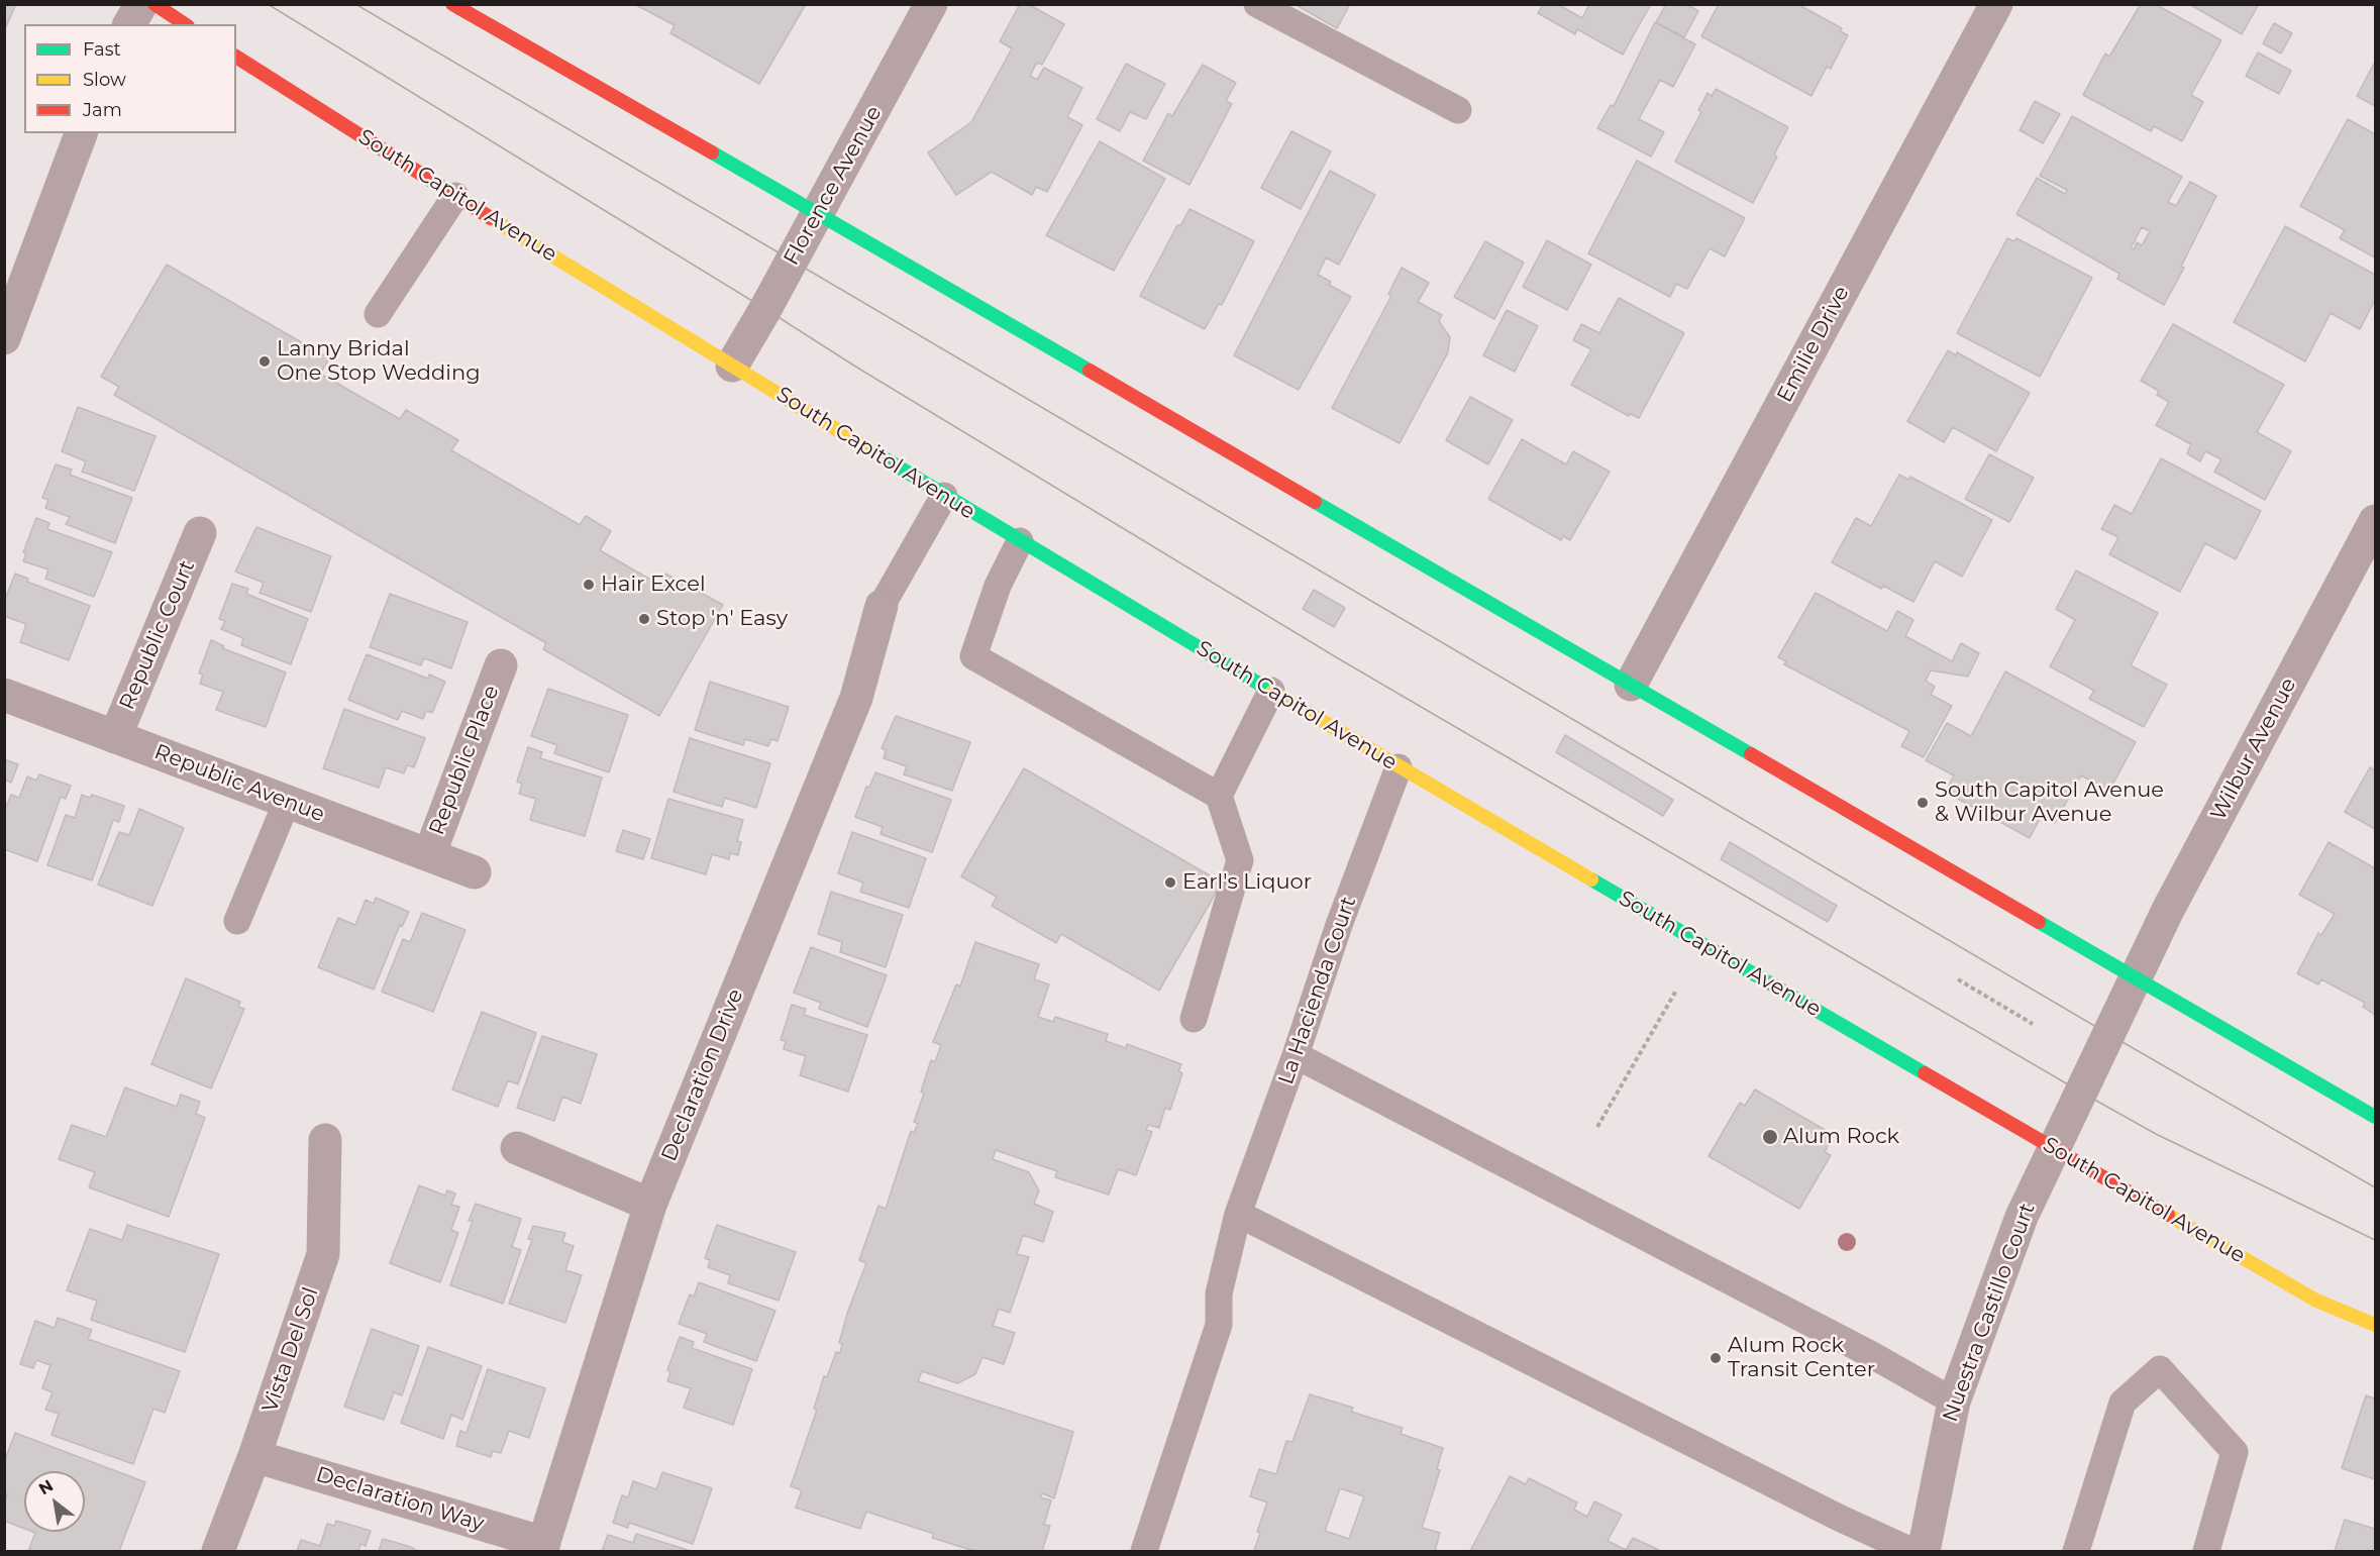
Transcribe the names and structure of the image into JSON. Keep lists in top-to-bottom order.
{
  "streets": {
    "main road": ["South Capitol Avenue"],
    "street": [
      "Florence Avenue",
      "Emilie Drive",
      "Republic Court",
      "Wilbur Avenue",
      "Republic Place",
      "Republic Avenue",
      "Declaration Drive",
      "Nuestra Castillo Court",
      "Vista Del Sol",
      "Declaration Way"
    ],
    "lane": ["La Hacienda Court"]
  },
  "crossings": [
    ["Florence Avenue", "South Capitol Avenue"],
    ["South Capitol Avenue", "Wilbur Avenue"],
    ["South Capitol Avenue", "La Hacienda Court"],
    ["South Capitol Avenue", "Nuestra Castillo Court"],
    ["Republic Court", "Republic Avenue"],
    ["Wilbur Avenue", "Nuestra Castillo Court"],
    ["Republic Place", "Republic Avenue"],
    ["Declaration Drive", "Declaration Way"],
    ["Vista Del Sol", "Declaration Way"]
  ],
  "places": [
    "Lanny Bridal One Stop Wedding",
    "Hair Excel",
    "Stop 'n' Easy",
    "South Capitol Avenue & Wilbur Avenue",
    "Earl's Liquor",
    "Alum Rock",
    "Alum Rock Transit Center"
  ],
  "legend": ["Fast", "Slow", "Jam"],
  "north": "top left"
}
